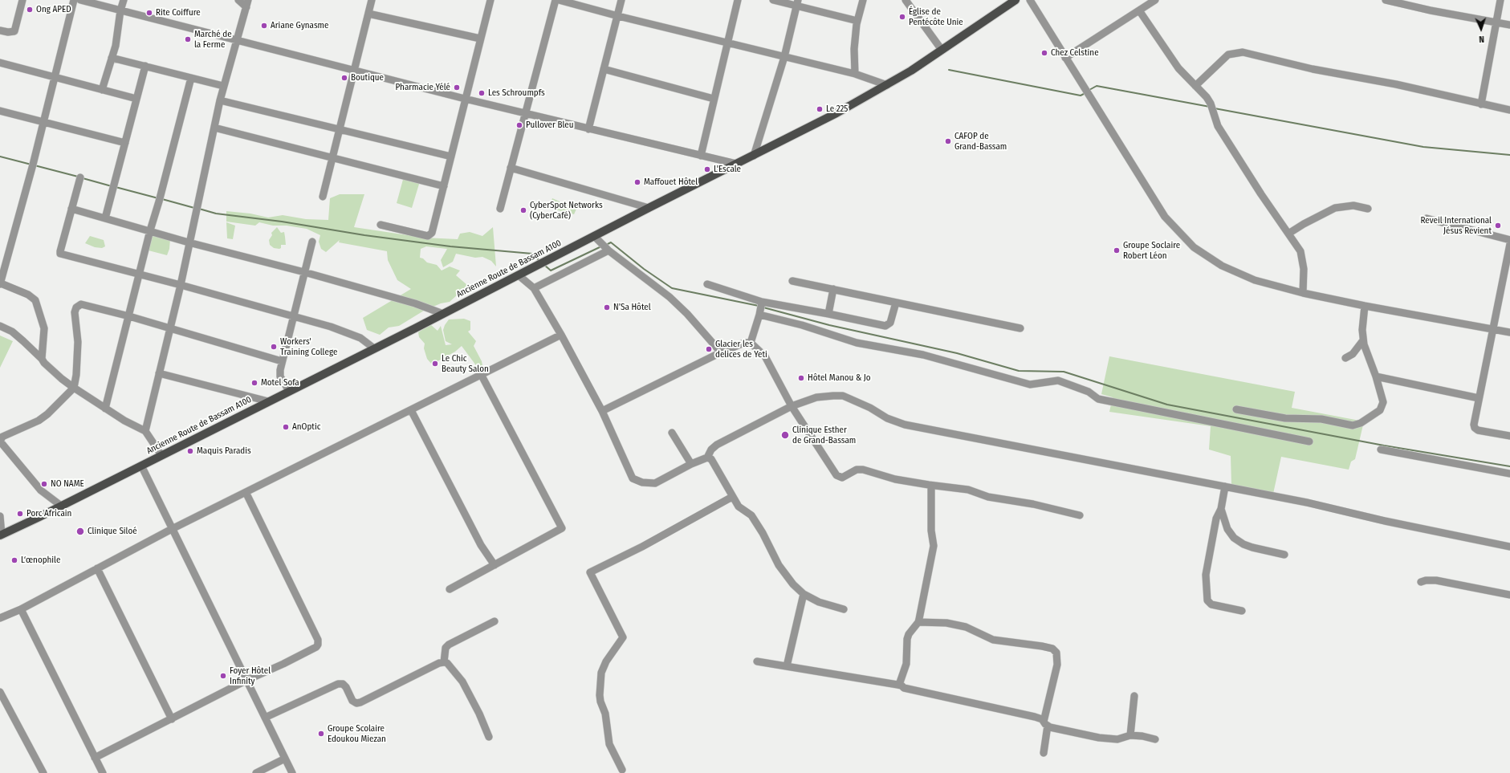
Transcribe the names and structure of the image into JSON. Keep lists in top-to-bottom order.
{
  "streets": {
    "main road": ["Ancienne Route de Bassam A100"]
  },
  "places": [
    "Ong APED",
    "Rite Coiffure",
    "Église de Pentécôte Unie",
    "Ariane Gynasme",
    "Marché de la Ferme",
    "Chez Celstine",
    "Boutique",
    "Pharmacie Yélé",
    "Les Schroumpfs",
    "Le 225",
    "Pullover Bleu",
    "CAFOP de Grand-Bassam",
    "L'Escale",
    "Maffouet Hôtel",
    "CyberSpot Networks (CyberCafé)",
    "Reveil International Jésus Revient",
    "Groupe Soclaire Robert Léon",
    "N’Sa Hôtel",
    "Workers' Training College",
    "Glacier les delices de Yeti",
    "Le Chic Beauty Salon",
    "Hôtel Manou & Jo",
    "Motel Sofa",
    "AnOptic",
    "Clinique Esther de Grand-Bassam",
    "Maquis Paradis",
    "NO NAME",
    "Porc Africain",
    "Clinique Siloé",
    "L‘œnophile",
    "Foyer Hôtel Infinity",
    "Groupe Scolaire Edoukou Miezan"
  ],
  "north": "bottom"
}
